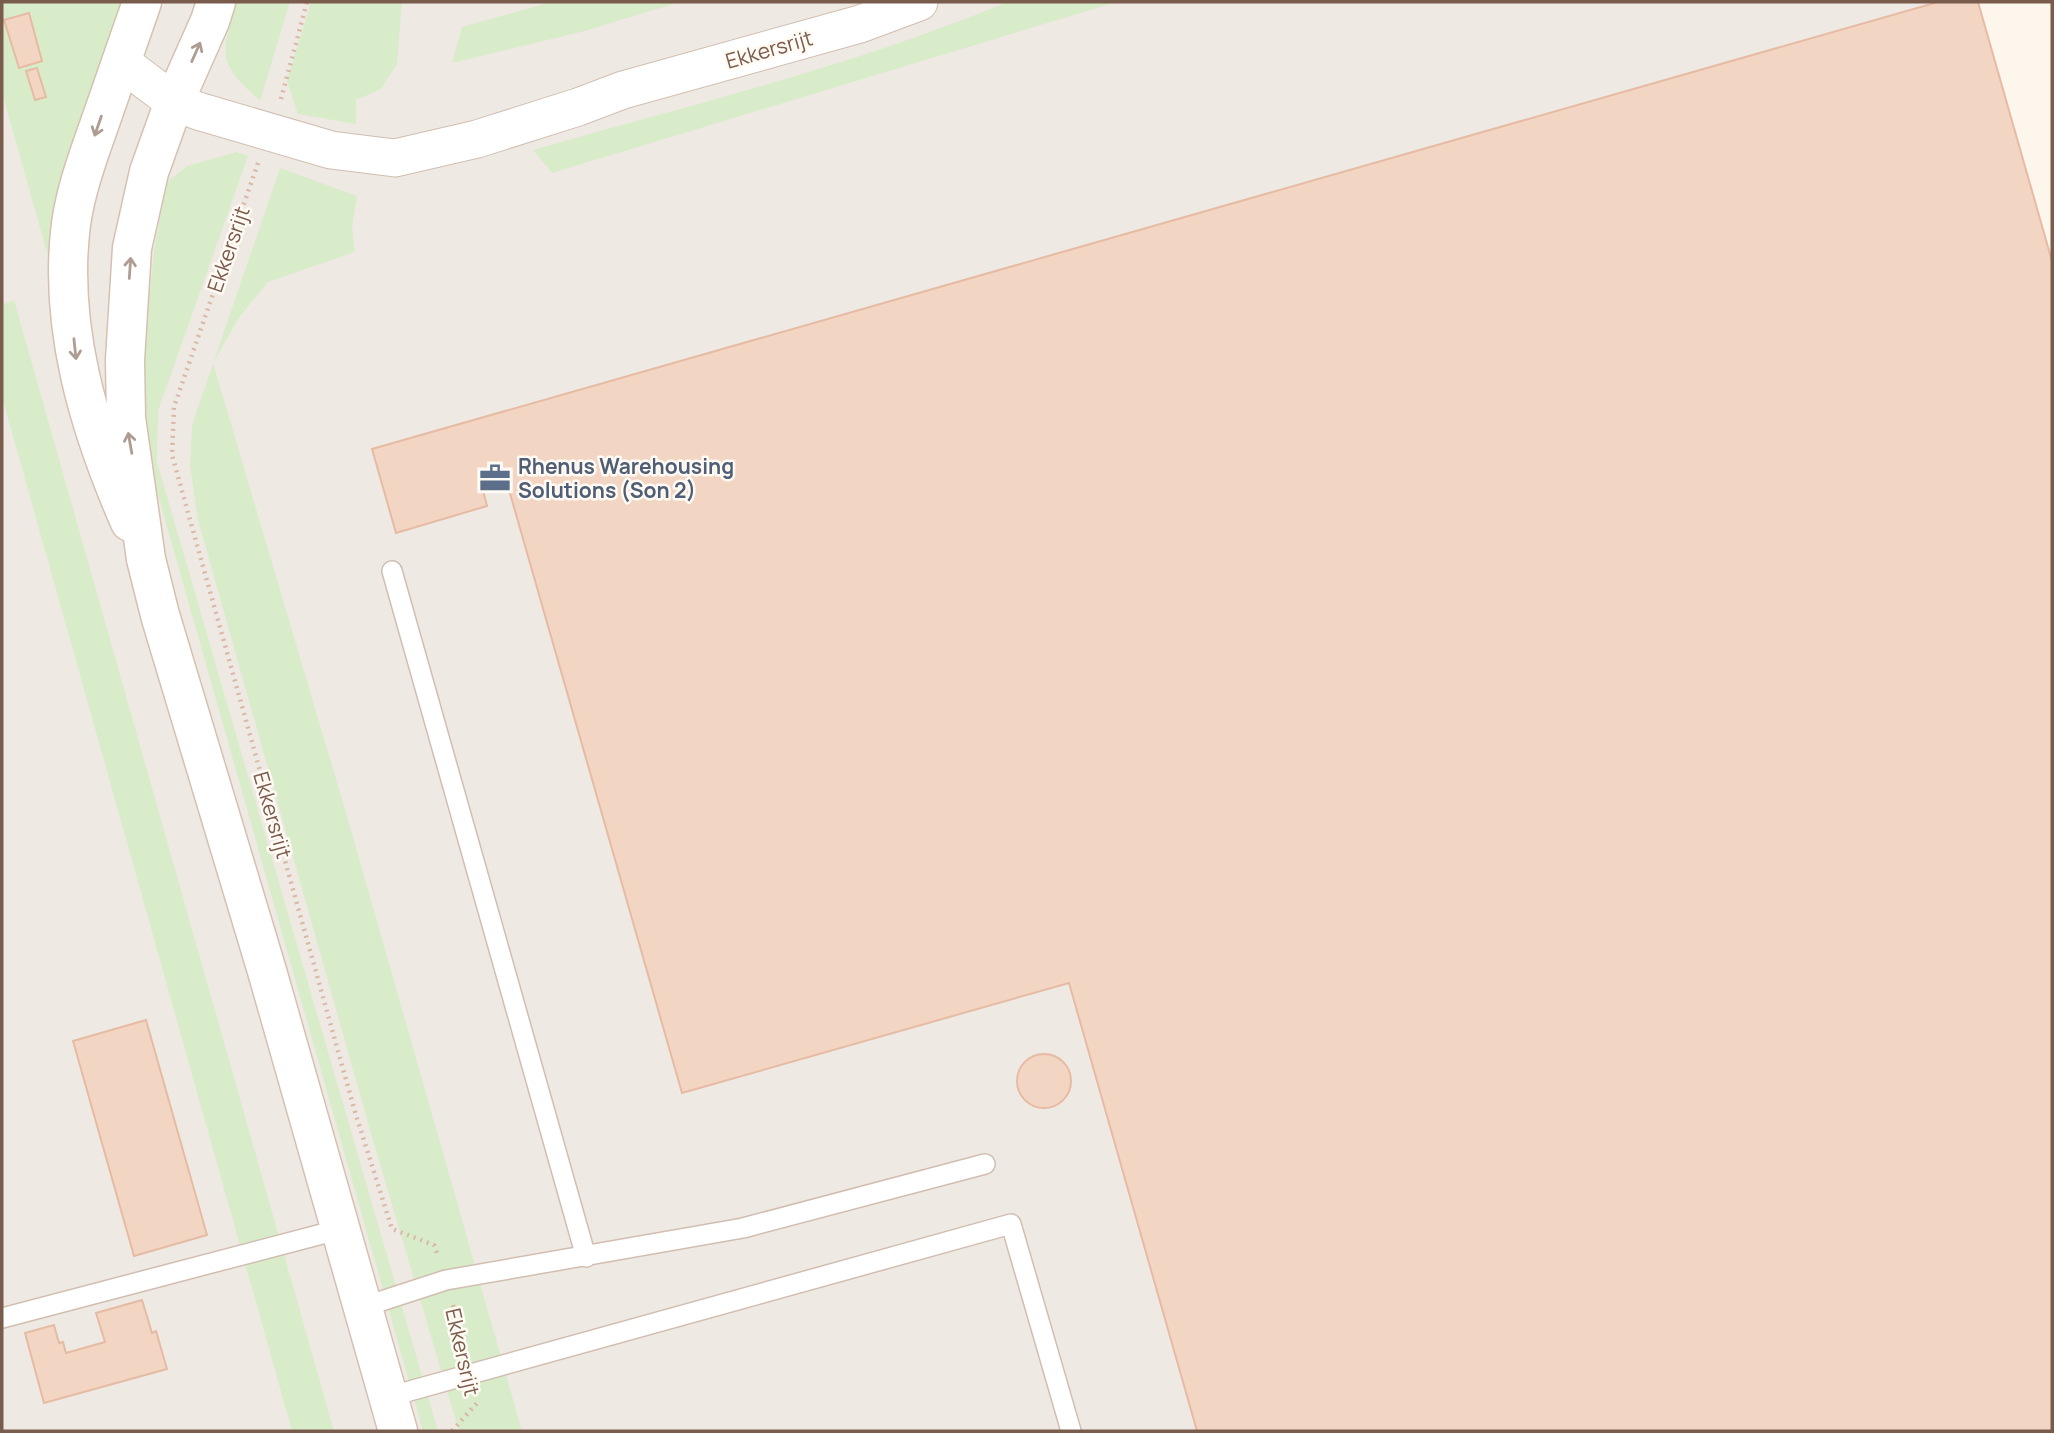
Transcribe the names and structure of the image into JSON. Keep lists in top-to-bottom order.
{
  "streets": {
    "street": ["Ekkersrijt"]
  },
  "places": {
    "office": ["Rhenus Warehousing Solutions (Son 2)"]
  }
}
